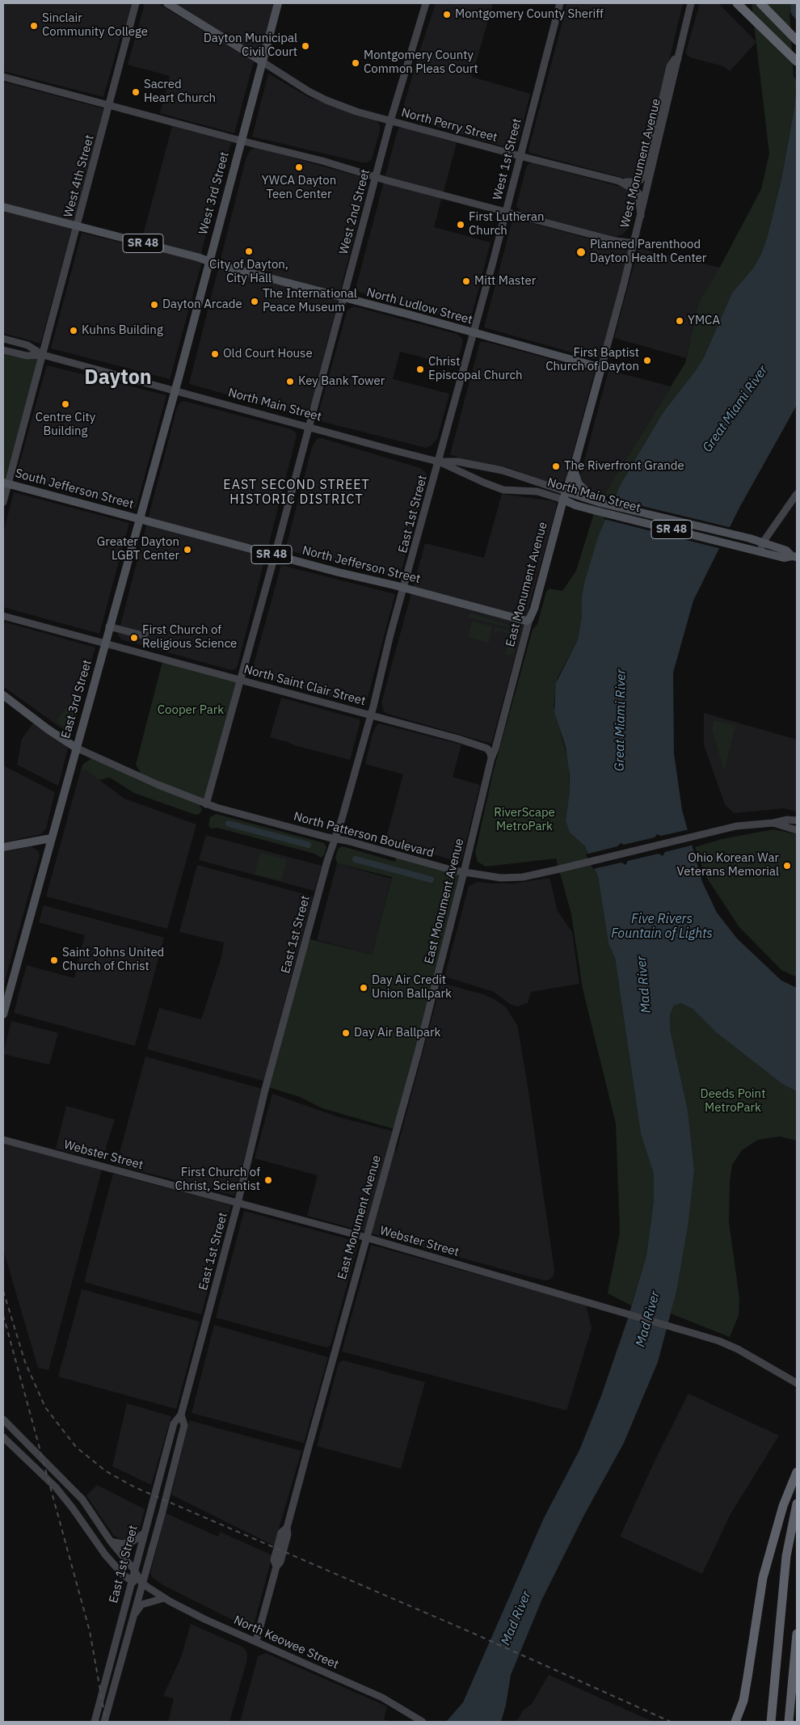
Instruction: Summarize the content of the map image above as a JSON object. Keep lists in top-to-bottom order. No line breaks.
{"streets":{"main road":["North Perry Street","West 1st Street","West Monument Avenue","West 4th Street","West 3rd Street","West 2nd Street","SR 48","North Ludlow Street","North Main Street","South Jefferson Street","East 1st Street","North Jefferson Street","East Monument Avenue","North Saint Clair Street","East 3rd Street","North Patterson Boulevard","Webster Street","North Keowee Street"]},"crossings":[["North Perry Street","West 1st Street"],["North Perry Street","West Monument Avenue"],["North Perry Street","West 3rd Street"],["North Perry Street","West 2nd Street"],["West 1st Street","North Ludlow Street"],["West 1st Street","North Main Street"],["West 1st Street","East 1st Street"],["West Monument Avenue","SR 48"],["West Monument Avenue","North Ludlow Street"],["West Monument Avenue","East Monument Avenue"],["West 4th Street","SR 48"],["West 4th Street","North Main Street"],["West 4th Street","South Jefferson Street"],["West 3rd Street","SR 48"],["West 3rd Street","North Ludlow Street"],["West 3rd Street","North Main Street"],["West 3rd Street","East 3rd Street"],["West 2nd Street","North Ludlow Street"],["West 2nd Street","North Main Street"],["West 2nd Street","North Jefferson Street"],["West 2nd Street","North Saint Clair Street"],["West 2nd Street","North Patterson Boulevard"],["SR 48","North Ludlow Street"],["SR 48","North Main Street"],["SR 48","East Monument Avenue"],["North Main Street","East 1st Street"],["North Main Street","East Monument Avenue"],["North Main Street","East 3rd Street"],["South Jefferson Street","North Jefferson Street"],["South Jefferson Street","East 3rd Street"],["East 1st Street","North Jefferson Street"],["East 1st Street","North Saint Clair Street"],["East 1st Street","North Patterson Boulevard"],["East 1st Street","Webster Street"],["East 1st Street","North Keowee Street"],["North Jefferson Street","East Monument Avenue"],["North Jefferson Street","East 3rd Street"],["East Monument Avenue","North Saint Clair Street"],["East Monument Avenue","North Patterson Boulevard"],["East Monument Avenue","Webster Street"],["East Monument Avenue","North Keowee Street"],["North Saint Clair Street","East 3rd Street"],["East 3rd Street","North Patterson Boulevard"]],"districts":["Dayton","EAST SECOND STREET HISTORIC DISTRICT"],"water":["Great Miami River","Five Rivers Fountain of Lights","Mad River"],"parks":["Cooper Park","RiverScape MetroPark","Deeds Point MetroPark"],"places":["Montgomery County Sheriff","Sinclair Community College","Dayton Municipal Civil Court","Montgomery County Common Pleas Court","Sacred Heart Church","YWCA Dayton Teen Center","First Lutheran Church","City of Dayton, City Hall","Planned Parenthood Dayton Health Center","Mitt Master","The International Peace Museum","Dayton Arcade","YMCA","Kuhns Building","Old Court House","First Baptist Church of Dayton","Christ Episcopal Church","Key Bank Tower","Centre City Building","The Riverfront Grande","Greater Dayton LGBT Center","First Church of Religious Science","Ohio Korean War Veterans Memorial","Saint Johns United Church of Christ","Day Air Credit Union Ballpark","Day Air Ballpark","First Church of Christ, Scientist"]}
